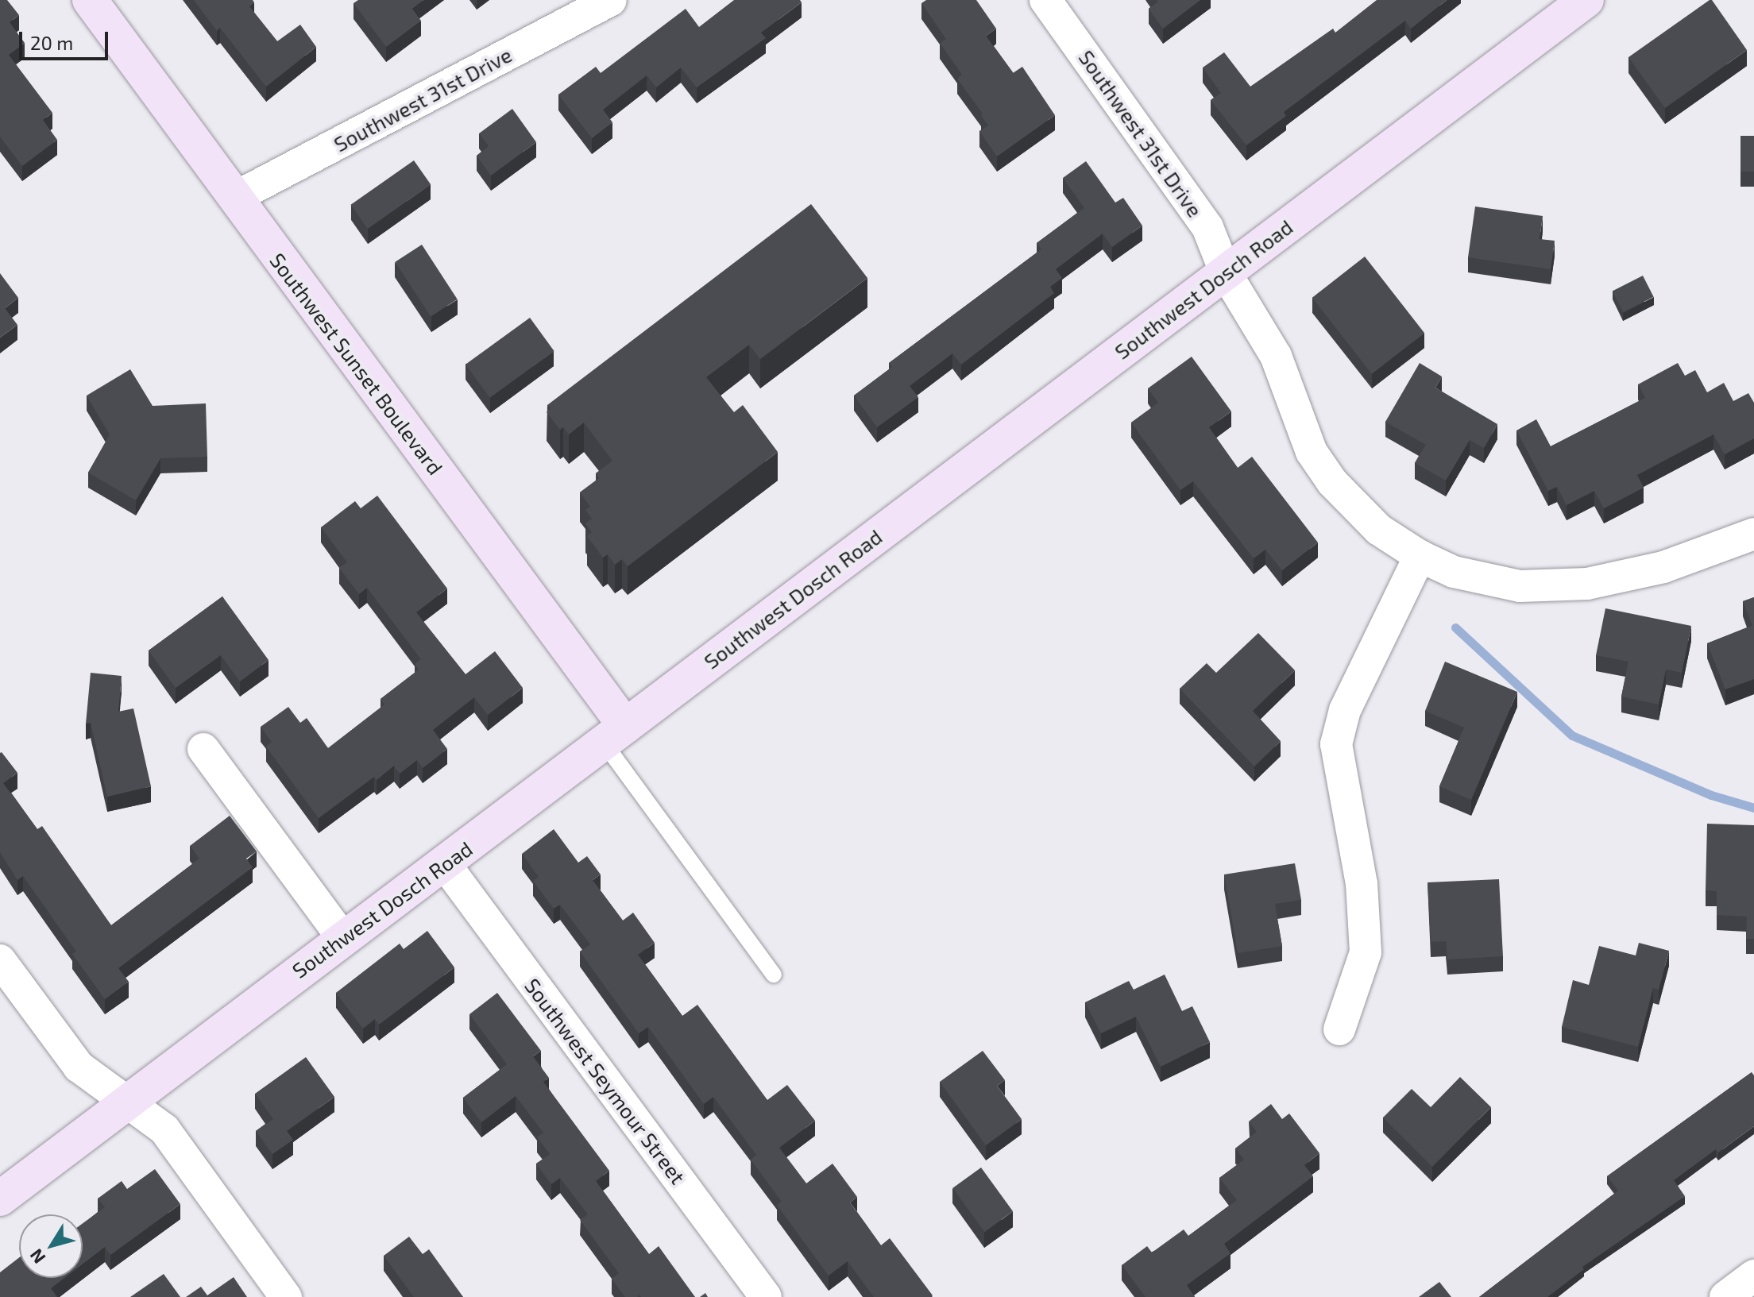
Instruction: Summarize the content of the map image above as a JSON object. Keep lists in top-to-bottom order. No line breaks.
{"streets":{"street":["Southwest 31st Drive","Southwest Dosch Road","Southwest Sunset Boulevard","Southwest Seymour Street"]},"crossings":[["Southwest 31st Drive","Southwest Dosch Road"],["Southwest 31st Drive","Southwest Sunset Boulevard"],["Southwest Dosch Road","Southwest Sunset Boulevard"],["Southwest Dosch Road","Southwest Seymour Street"]],"scale_bar":"20 m","north":"bottom left"}
